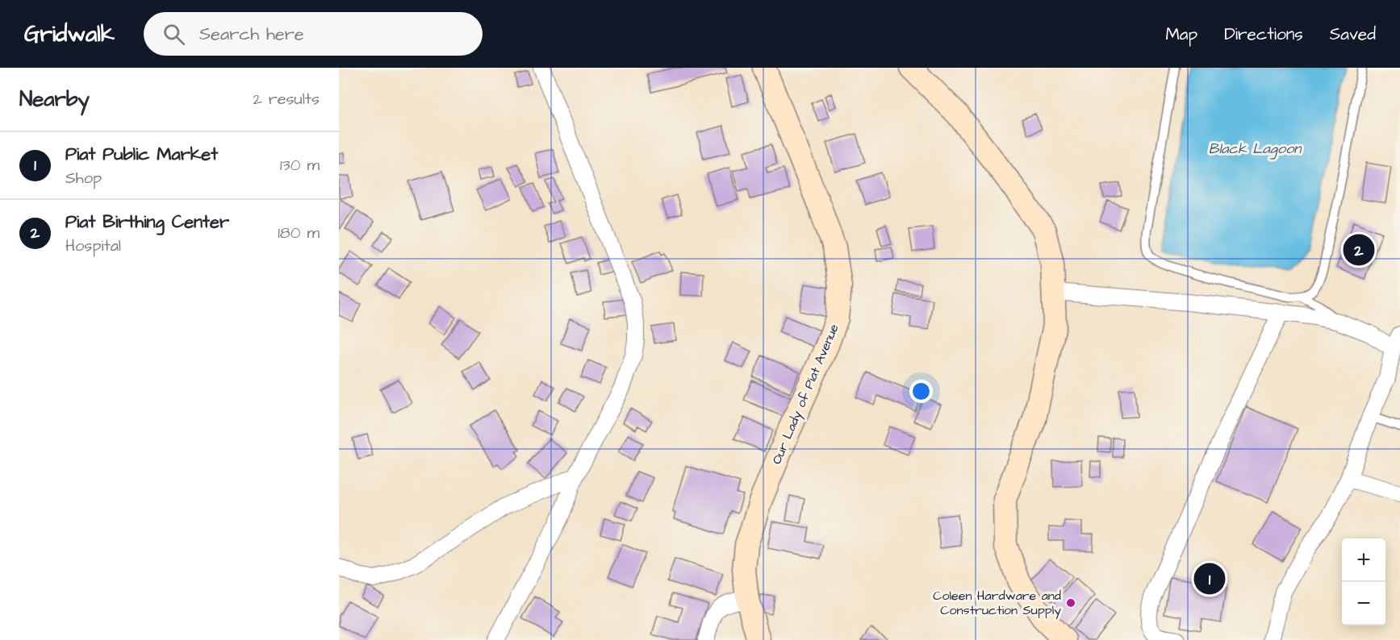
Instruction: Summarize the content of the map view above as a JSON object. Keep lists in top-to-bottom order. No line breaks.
{"streets":{"street":["Our Lady of Piat Avenue"]},"water":["Black Lagoon"],"places":["Coleen Hardware and Construction Supply"],"page":{"header":"Gridwalk","search":"Search here","nav":["Map","Directions","Saved"],"heading":["Nearby","2 results"],"list":[{"mark":"1","name":"Piat Public Market","note":"Shop","value":"130 m"},{"mark":"2","name":"Piat Birthing Center","note":"Hospital","value":"180 m"}],"pins":["2","1"],"map_buttons":["+","−"]}}
